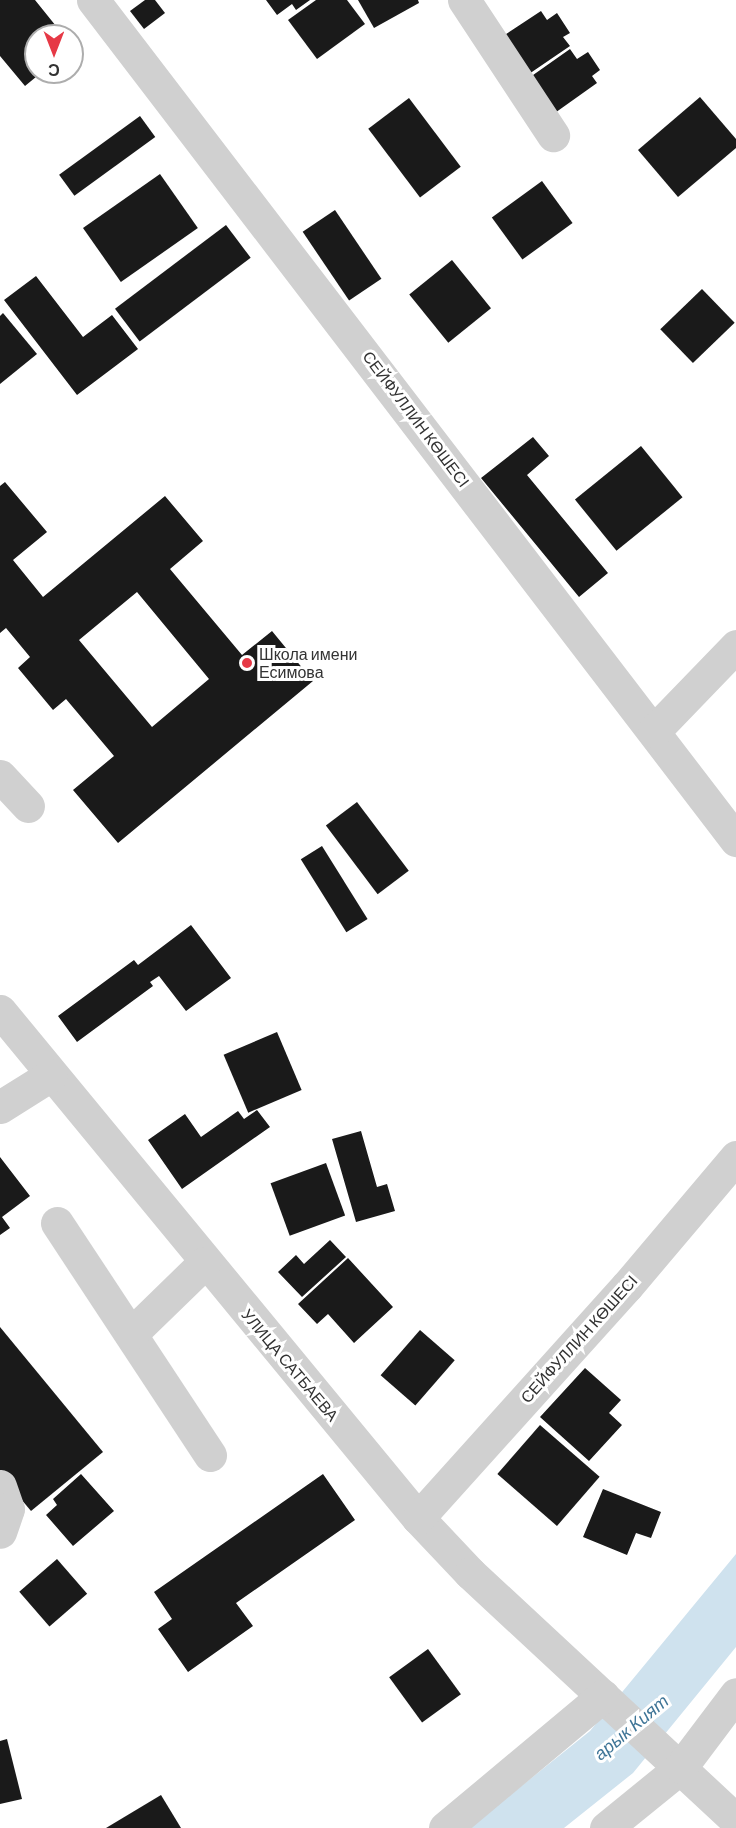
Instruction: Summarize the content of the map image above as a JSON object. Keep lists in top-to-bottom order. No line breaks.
{"streets":{"street":["СЕЙФУЛЛИН КӨШЕСІ","УЛИЦА САТБАЕВА"]},"crossings":[["СЕЙФУЛЛИН КӨШЕСІ","УЛИЦА САТБАЕВА"]],"water":["арык Кият"],"places":["Школа имени Есимова"],"north":"bottom"}
